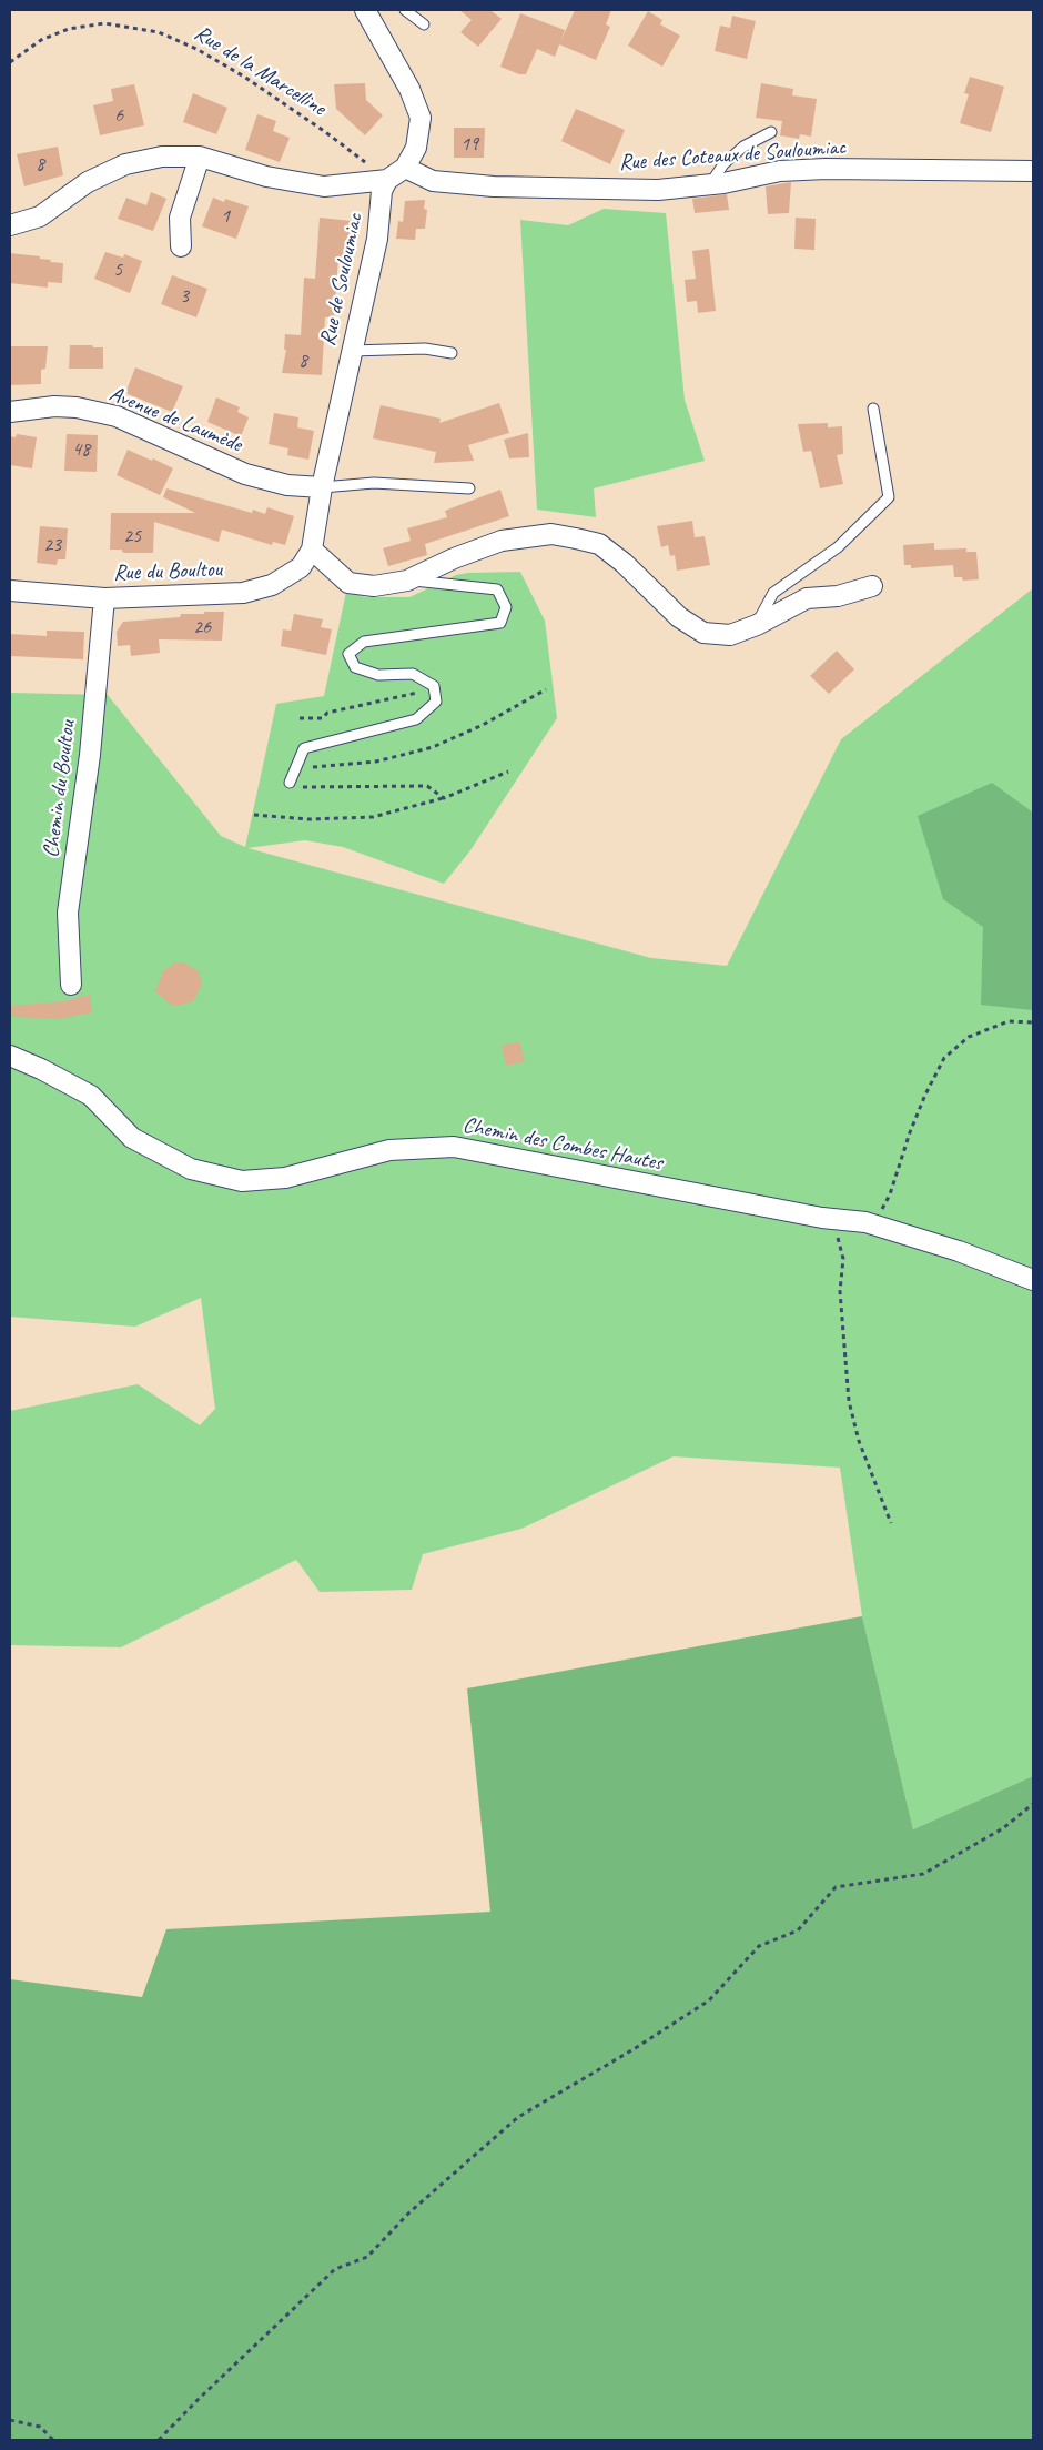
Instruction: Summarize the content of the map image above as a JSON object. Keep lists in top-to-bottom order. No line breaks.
{"streets":{"street":["Rue des Coteaux de Souloumiac","Rue de Souloumiac","Avenue de Laumède","Rue du Boultou","Chemin du Boultou","Chemin des Combes Hautes"],"path":["Rue de la Marcelline"]},"crossings":[["Rue de la Marcelline","Rue de Souloumiac"],["Rue de Souloumiac","Avenue de Laumède"],["Rue de Souloumiac","Rue du Boultou"],["Rue du Boultou","Chemin du Boultou"]],"house_numbers":["6","19","8","1","5","3","8","48","25","23","26"]}
